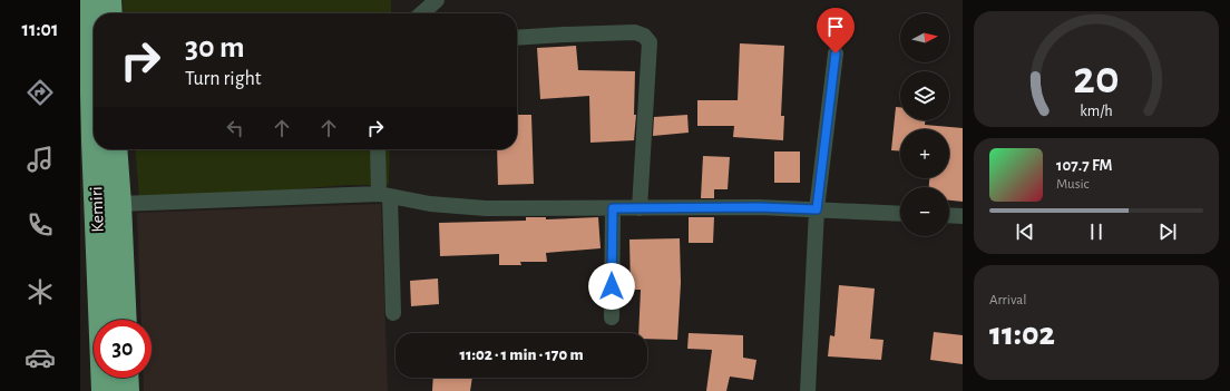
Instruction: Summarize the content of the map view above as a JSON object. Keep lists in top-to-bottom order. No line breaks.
{"streets":{"highway":["Kemiri"]},"north":"right","page":{"tabs":"11:01","map_buttons":["+","−"],"turn":["30 m","Turn right"],"song":["107.7 FM","Music"],"tile":["Arrival","11:02"],"limit":"30","trip":"11:02 · 1 min · 170 m","gauge":["20","km/h"]}}
